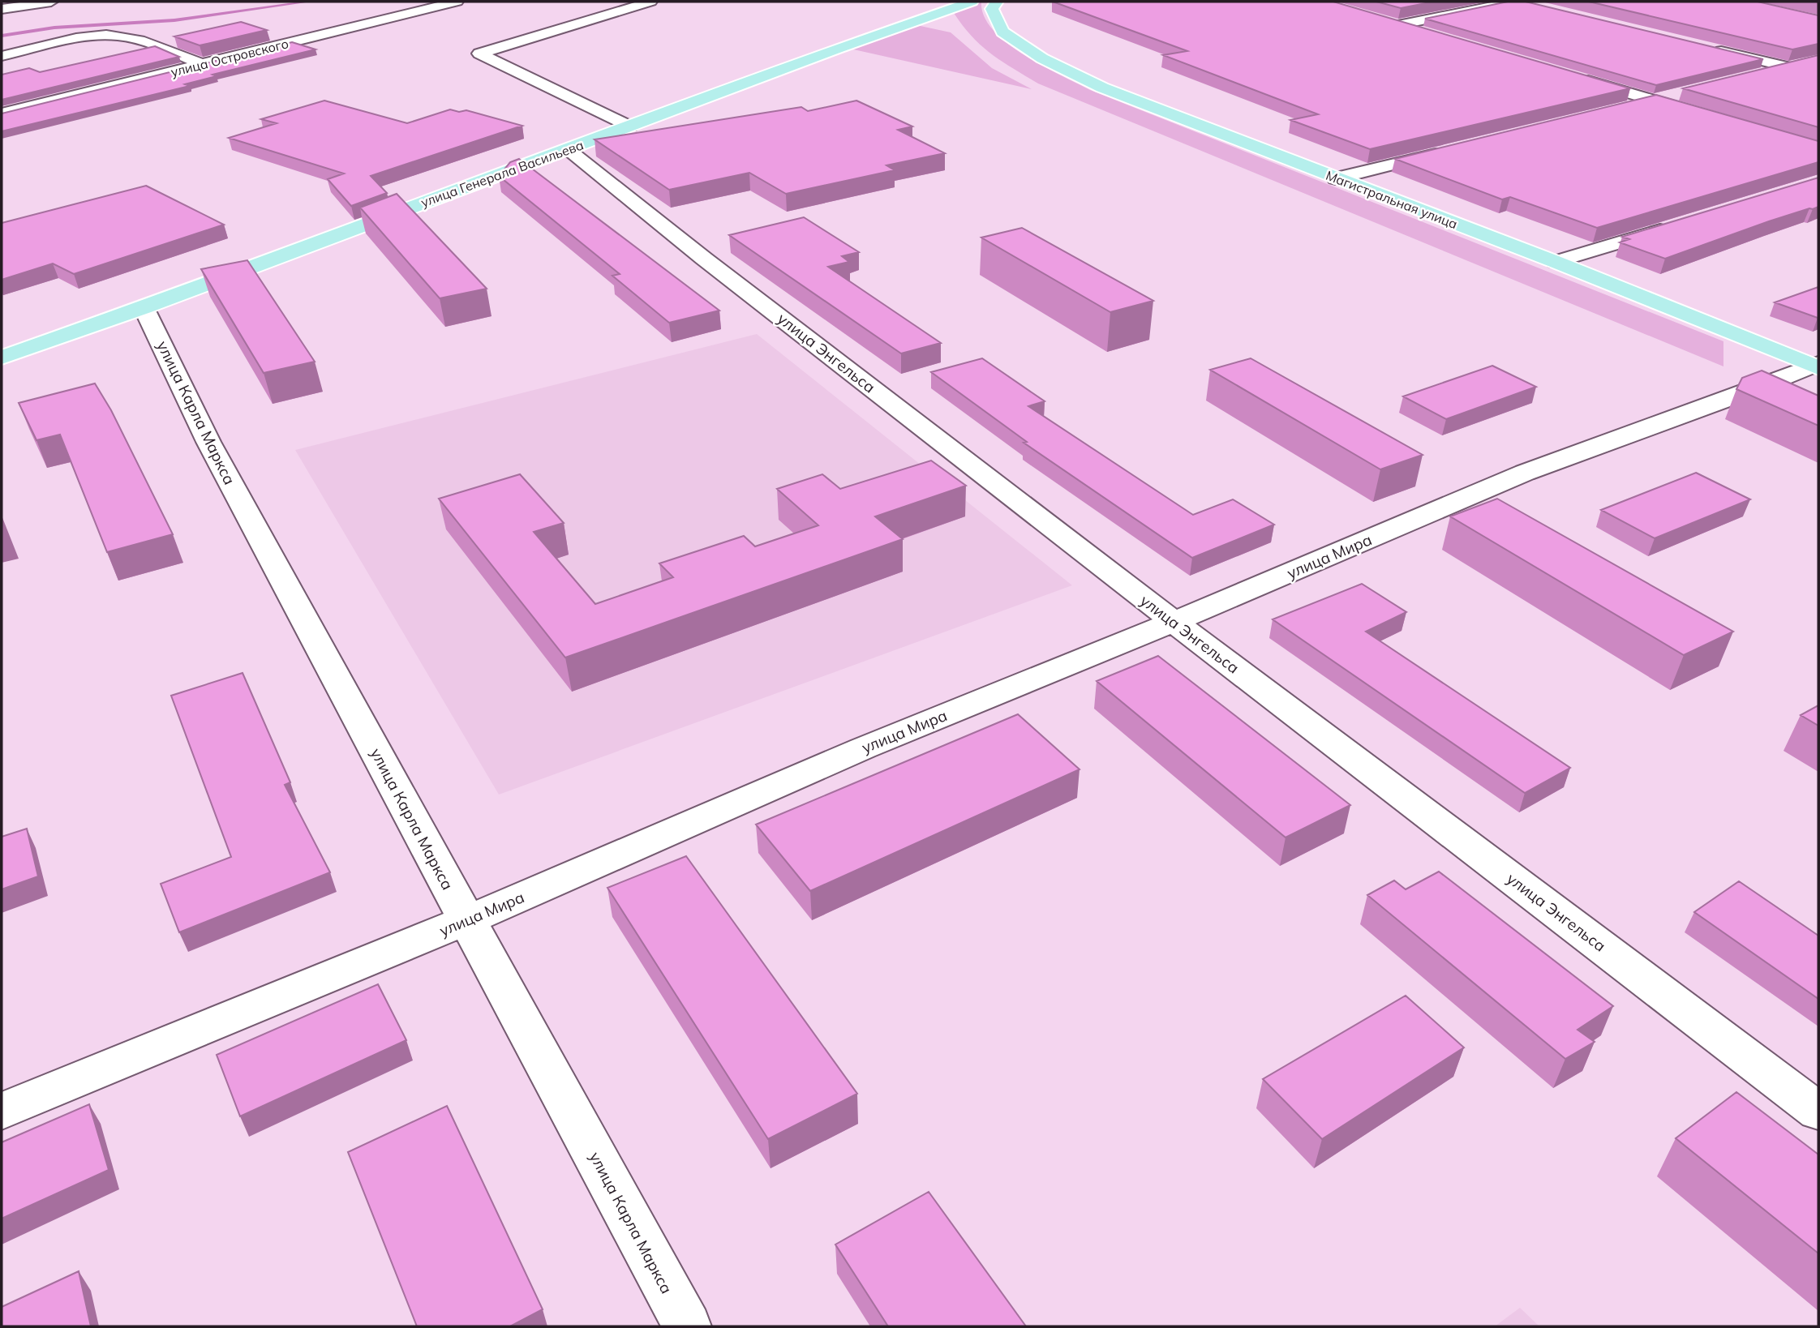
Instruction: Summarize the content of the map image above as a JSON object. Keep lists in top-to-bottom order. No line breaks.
{"streets":{"main road":["улица Генерала Васильева","Магистральная улица"],"street":["улица Островского","улица Энгельса","улица Карла Маркса","улица Мира"]},"crossings":[["улица Генерала Васильева","улица Энгельса"],["улица Генерала Васильева","улица Карла Маркса"],["Магистральная улица","улица Мира"],["улица Энгельса","улица Мира"],["улица Карла Маркса","улица Мира"]]}
